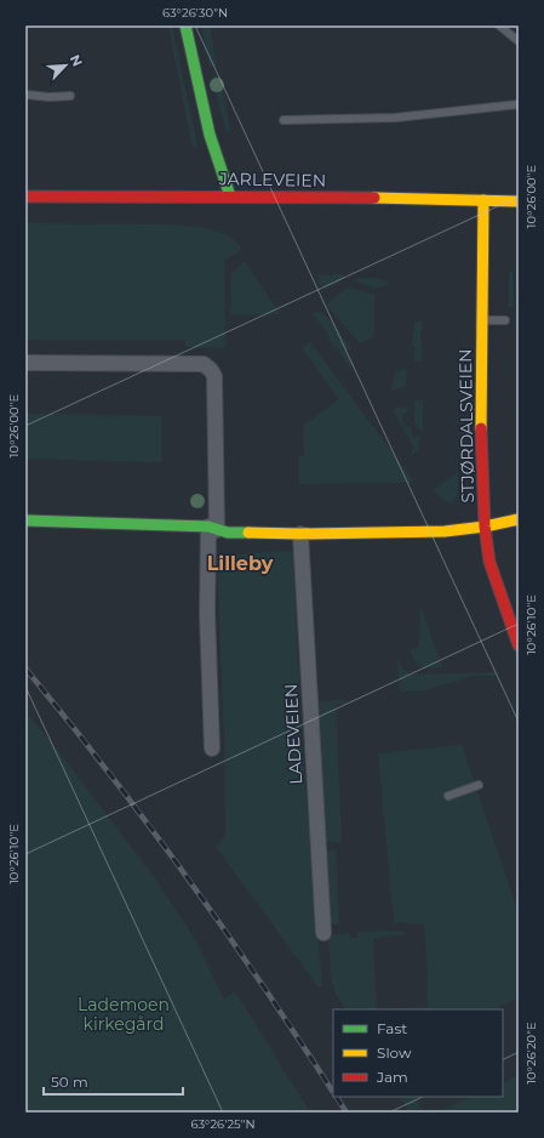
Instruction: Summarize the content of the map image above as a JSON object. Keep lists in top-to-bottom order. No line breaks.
{"streets":{"street":["JARLEVEIEN","STJØRDALSVEIEN","LADEVEIEN"]},"crossings":[["JARLEVEIEN","STJØRDALSVEIEN"]],"districts":["Lilleby"],"parks":["Lademoen kirkegård"],"legend":["Fast","Slow","Jam"],"scale_bar":"50 m","north":"top right","coordinates":["63°26'30\"N","10°26'00\"E","10°26'10\"E","10°26'20\"E","63°26'25\"N"]}
